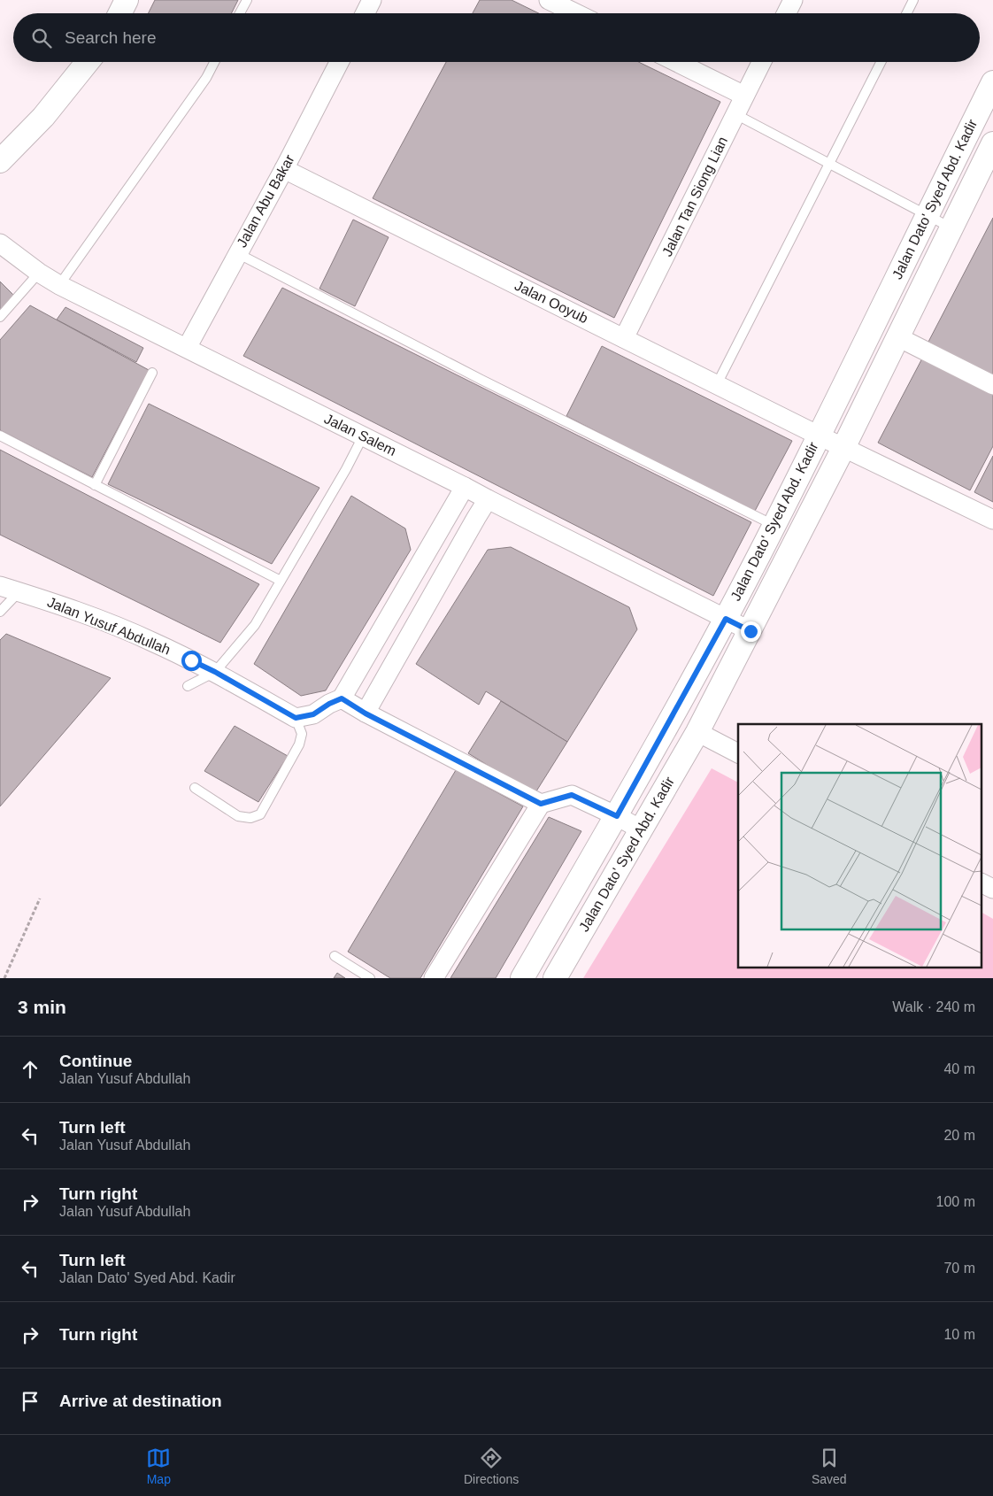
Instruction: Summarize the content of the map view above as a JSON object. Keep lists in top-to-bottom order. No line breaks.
{"streets":{"street":["Jalan Tan Siong Lian","Jalan Dato' Syed Abd. Kadir","Jalan Abu Bakar","Jalan Ooyub","Jalan Salem","Jalan Yusuf Abdullah"]},"crossings":[["Jalan Tan Siong Lian","Jalan Ooyub"],["Jalan Dato' Syed Abd. Kadir","Jalan Ooyub"],["Jalan Dato' Syed Abd. Kadir","Jalan Salem"],["Jalan Abu Bakar","Jalan Ooyub"],["Jalan Abu Bakar","Jalan Salem"]],"page":{"search":"Search here","heading":["3 min","Walk · 240 m"],"list":[["Continue","Jalan Yusuf Abdullah","40 m"],["Turn left","Jalan Yusuf Abdullah","20 m"],["Turn right","Jalan Yusuf Abdullah","100 m"],["Turn left","Jalan Dato' Syed Abd. Kadir","70 m"],["Turn right","10 m"],"Arrive at destination"],"nav":["Map","Directions","Saved"]}}
